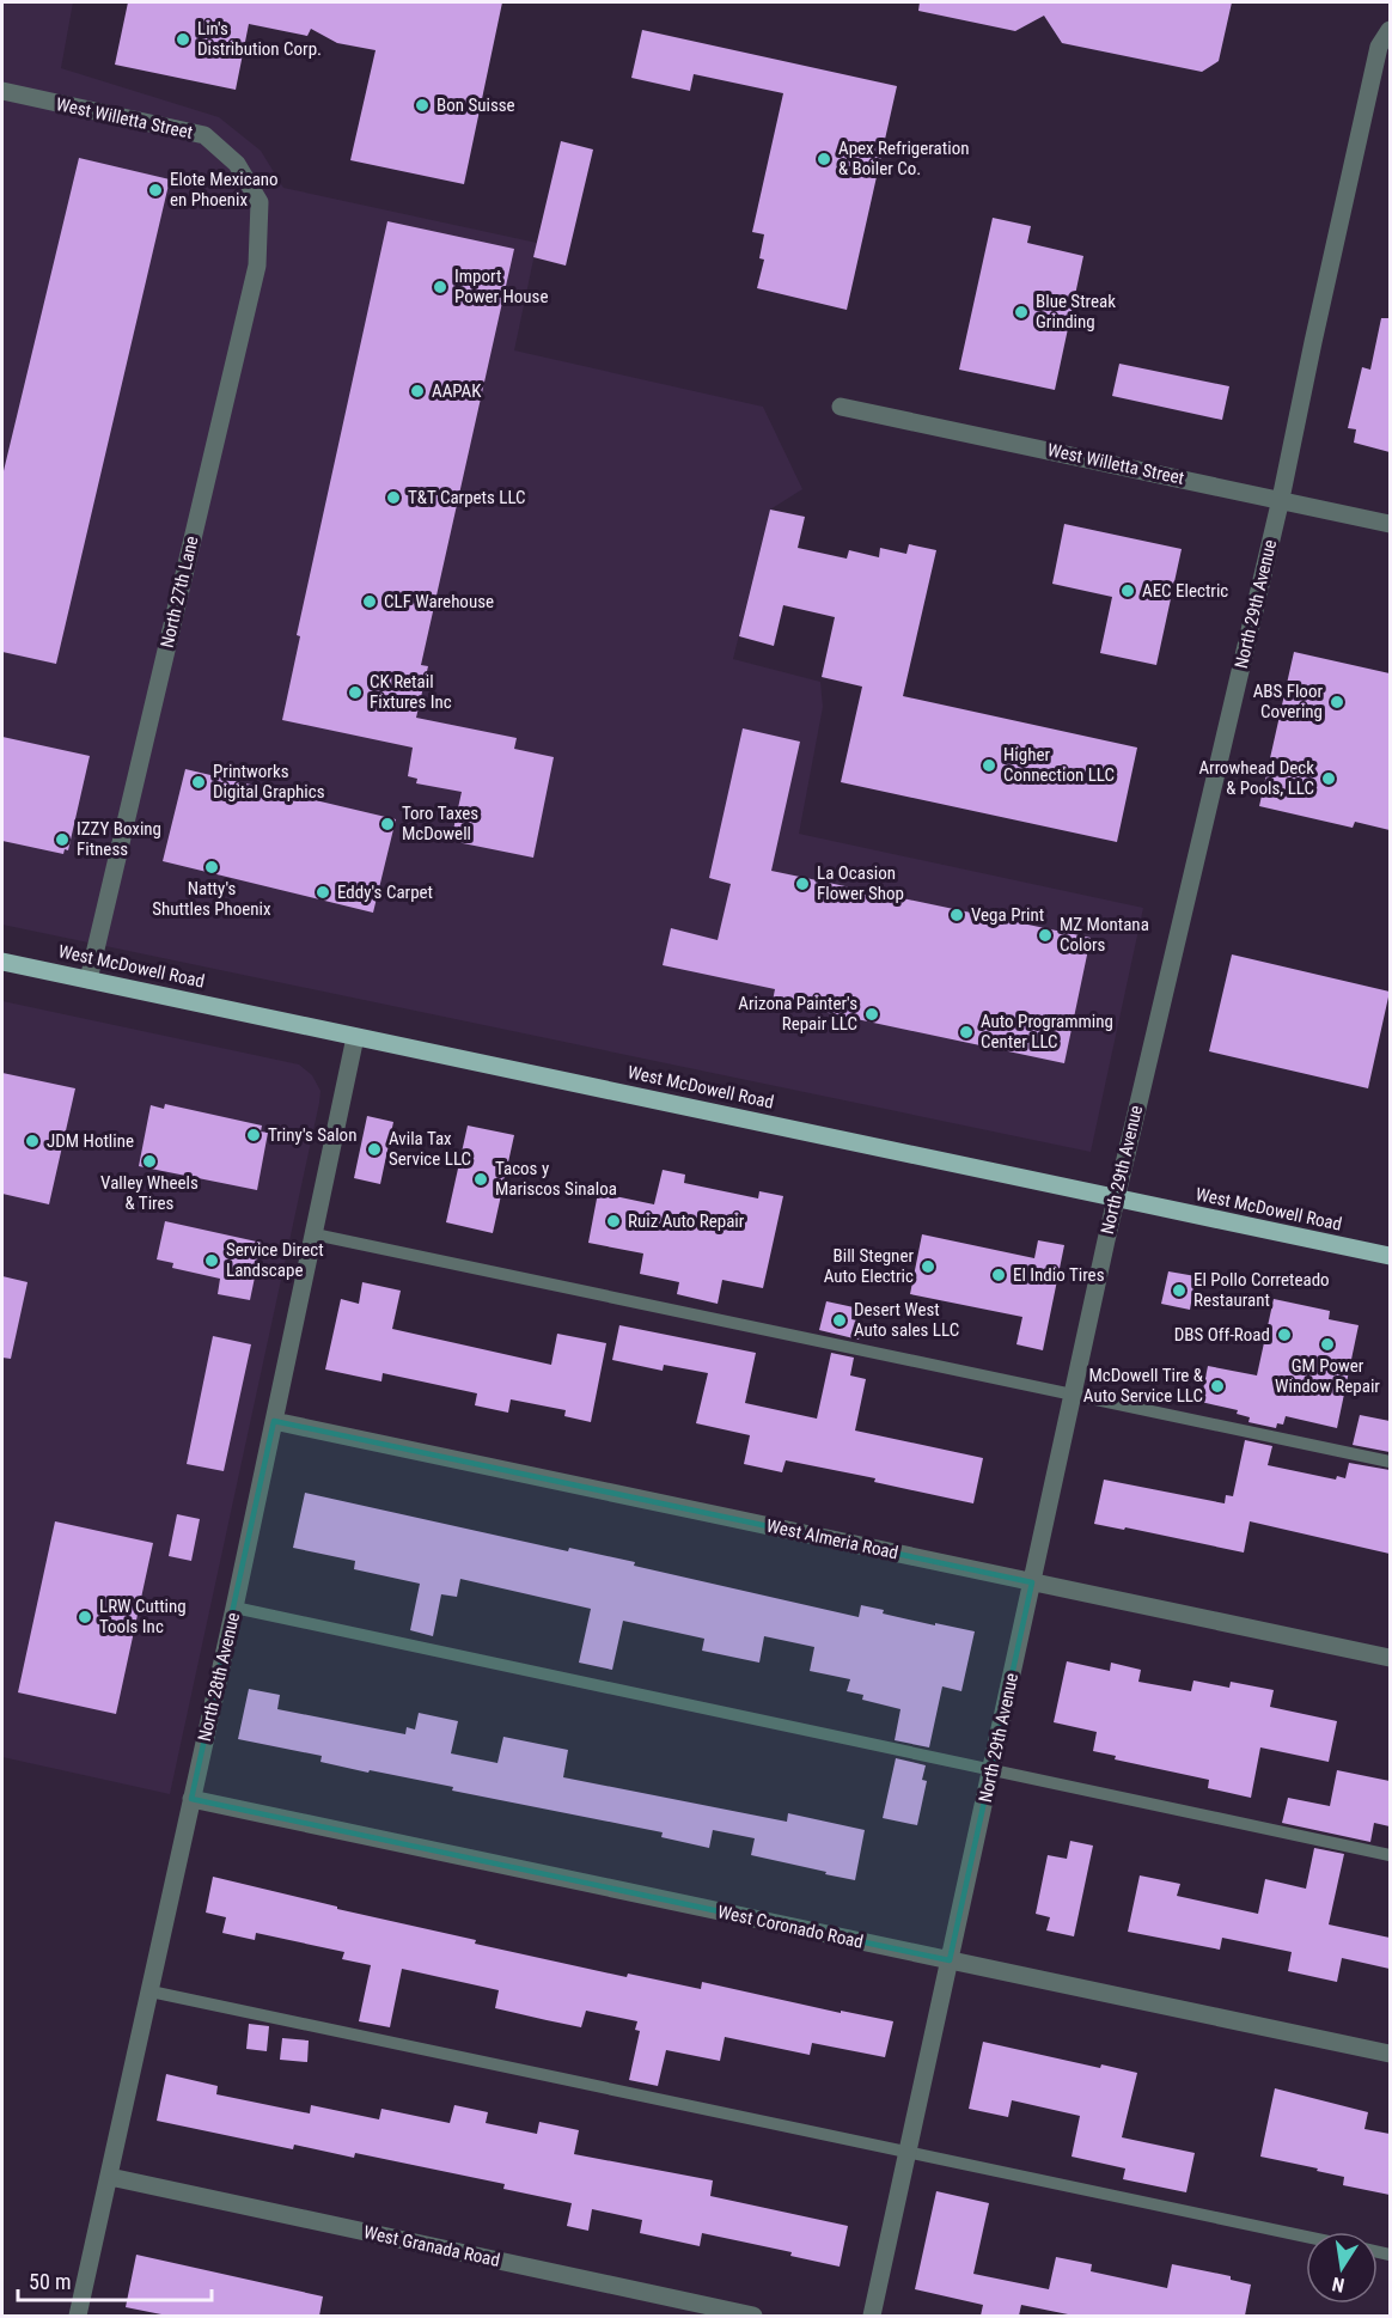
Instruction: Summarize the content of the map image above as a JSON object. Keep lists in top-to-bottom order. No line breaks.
{"streets":{"main road":["West McDowell Road"],"street":["West Willetta Street","North 27th Lane","North 29th Avenue","West Almeria Road","North 28th Avenue","West Coronado Road","West Granada Road"]},"crossings":[["West Willetta Street","North 27th Lane"],["West Willetta Street","North 29th Avenue"],["North 27th Lane","West McDowell Road"],["North 29th Avenue","West McDowell Road"],["North 29th Avenue","West Almeria Road"],["North 29th Avenue","West Coronado Road"],["West McDowell Road","North 28th Avenue"],["West Almeria Road","North 28th Avenue"],["North 28th Avenue","West Coronado Road"],["North 28th Avenue","West Granada Road"]],"places":["Lin's Distribution Corp.","Bon Suisse","Apex Refrigeration & Boiler Co.","Elote Mexicano en Phoenix","Import Power House","Blue Streak Grinding","AAPAK","T&T Carpets LLC","AEC Electric","CLF Warehouse","CK Retail Fixtures Inc","ABS Floor Covering","Higher Connection LLC","Arrowhead Deck & Pools, LLC","Printworks Digital Graphics","Toro Taxes McDowell","IZZY Boxing Fitness","Natty's Shuttles Phoenix","La Ocasion Flower Shop","Eddy's Carpet","Vega Print","MZ Montana Colors","Arizona Painter's Repair LLC","Auto Programming Center LLC","Triny's Salon","JDM Hotline","Avila Tax Service LLC","Valley Wheels & Tires","Tacos y Mariscos Sinaloa","Ruiz Auto Repair","Service Direct Landscape","Bill Stegner Auto Electric","El Indio Tires","El Pollo Correteado Restaurant","Desert West Auto sales LLC","DBS Off-Road","GM Power Window Repair","McDowell Tire & Auto Service LLC","LRW Cutting Tools Inc"],"scale_bar":"50 m","north":"bottom"}
